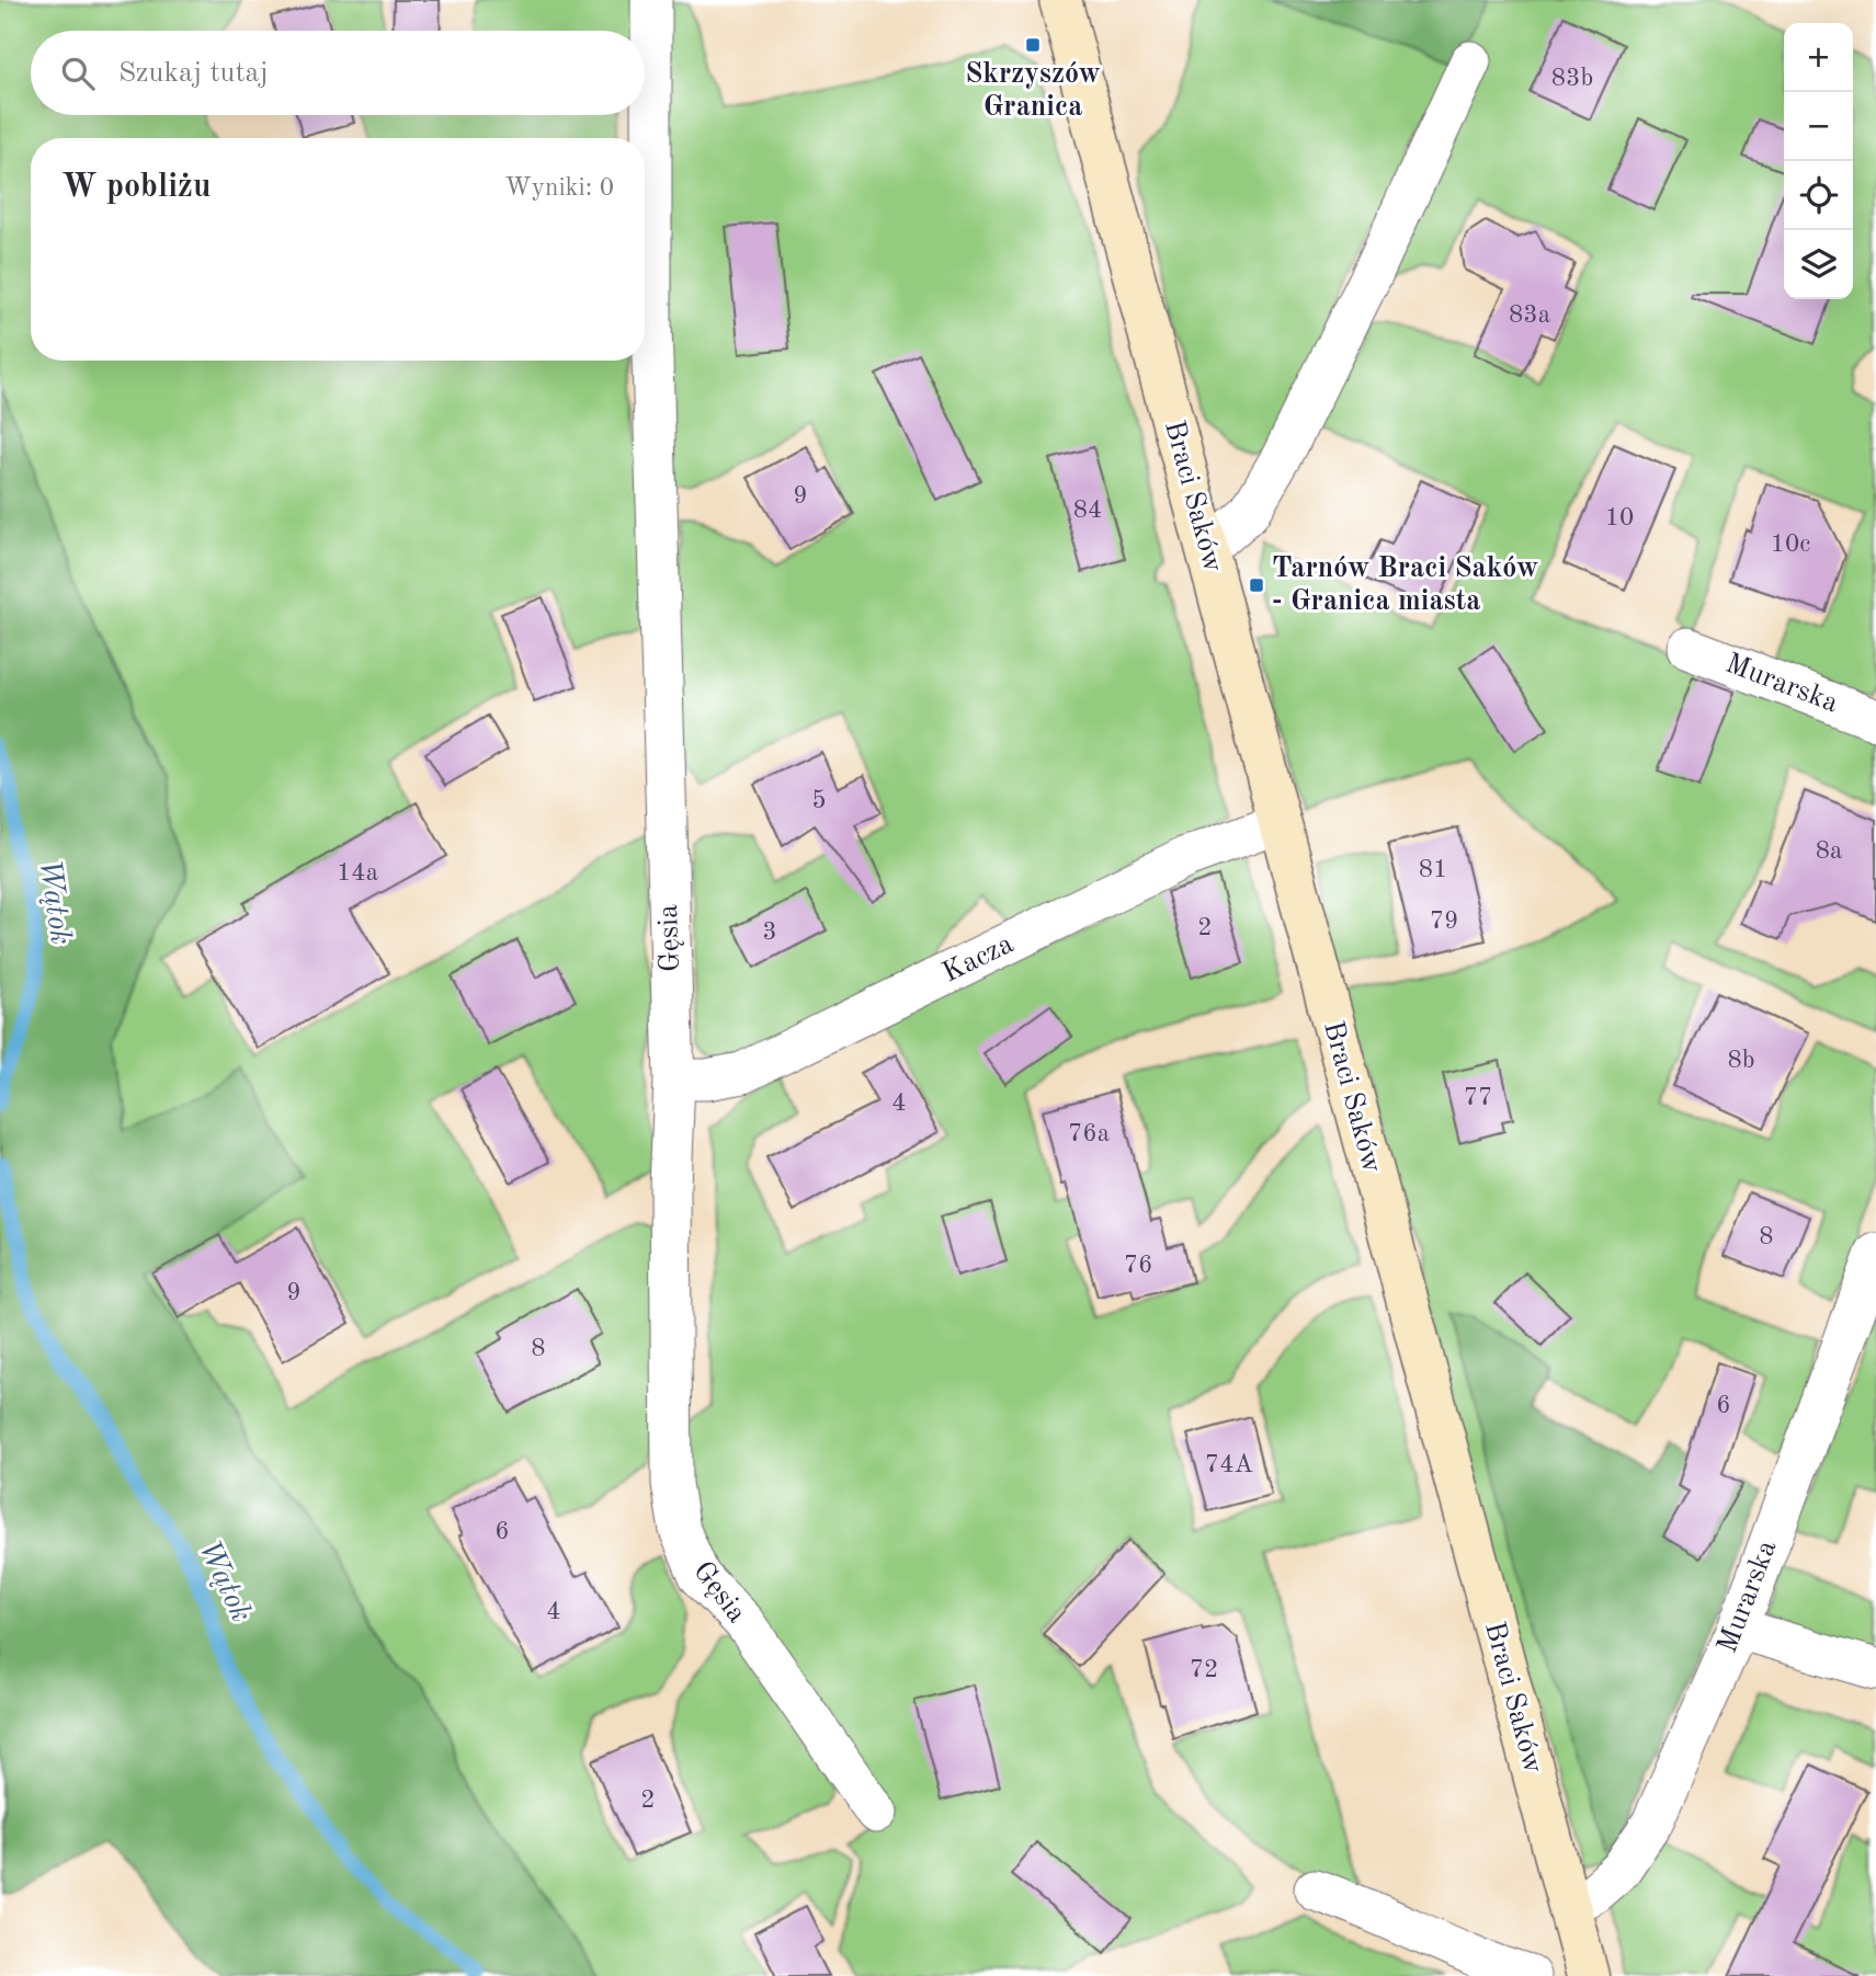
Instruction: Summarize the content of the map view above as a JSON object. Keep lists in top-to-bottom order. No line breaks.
{"streets":{"street":["Braci Saków","Murarska","Gęsia","Kacza"]},"crossings":[["Braci Saków","Murarska"],["Braci Saków","Kacza"],["Gęsia","Kacza"]],"water":["Wątok"],"places":{"transit":["Skrzyszów Granica","Tarnów Braci Saków - Granica miasta"]},"house_numbers":["83b","83a","9","84","10","10c","5","8a","81","14a","79","2","3","8b","77","4","76a","8","76","9","8","6","74A","6","4","72","2"],"page":{"map_buttons":["+","−"],"search":"Szukaj tutaj","heading":["W pobliżu","Wyniki: 0"]}}
